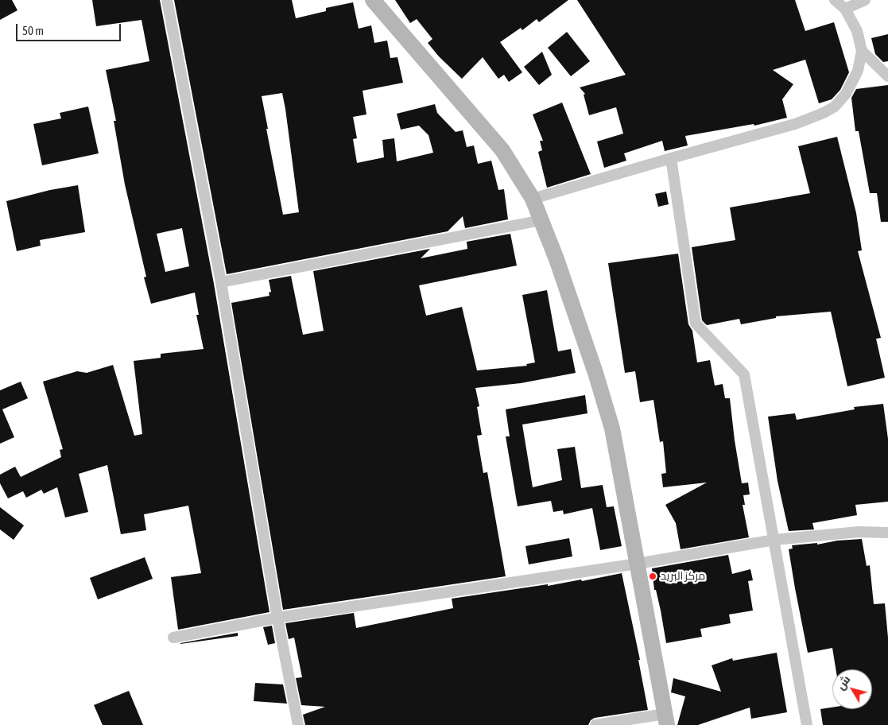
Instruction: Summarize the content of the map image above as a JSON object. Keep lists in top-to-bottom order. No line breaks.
{"places":["مركز البريد"],"scale_bar":"50 m","north":"top left"}
